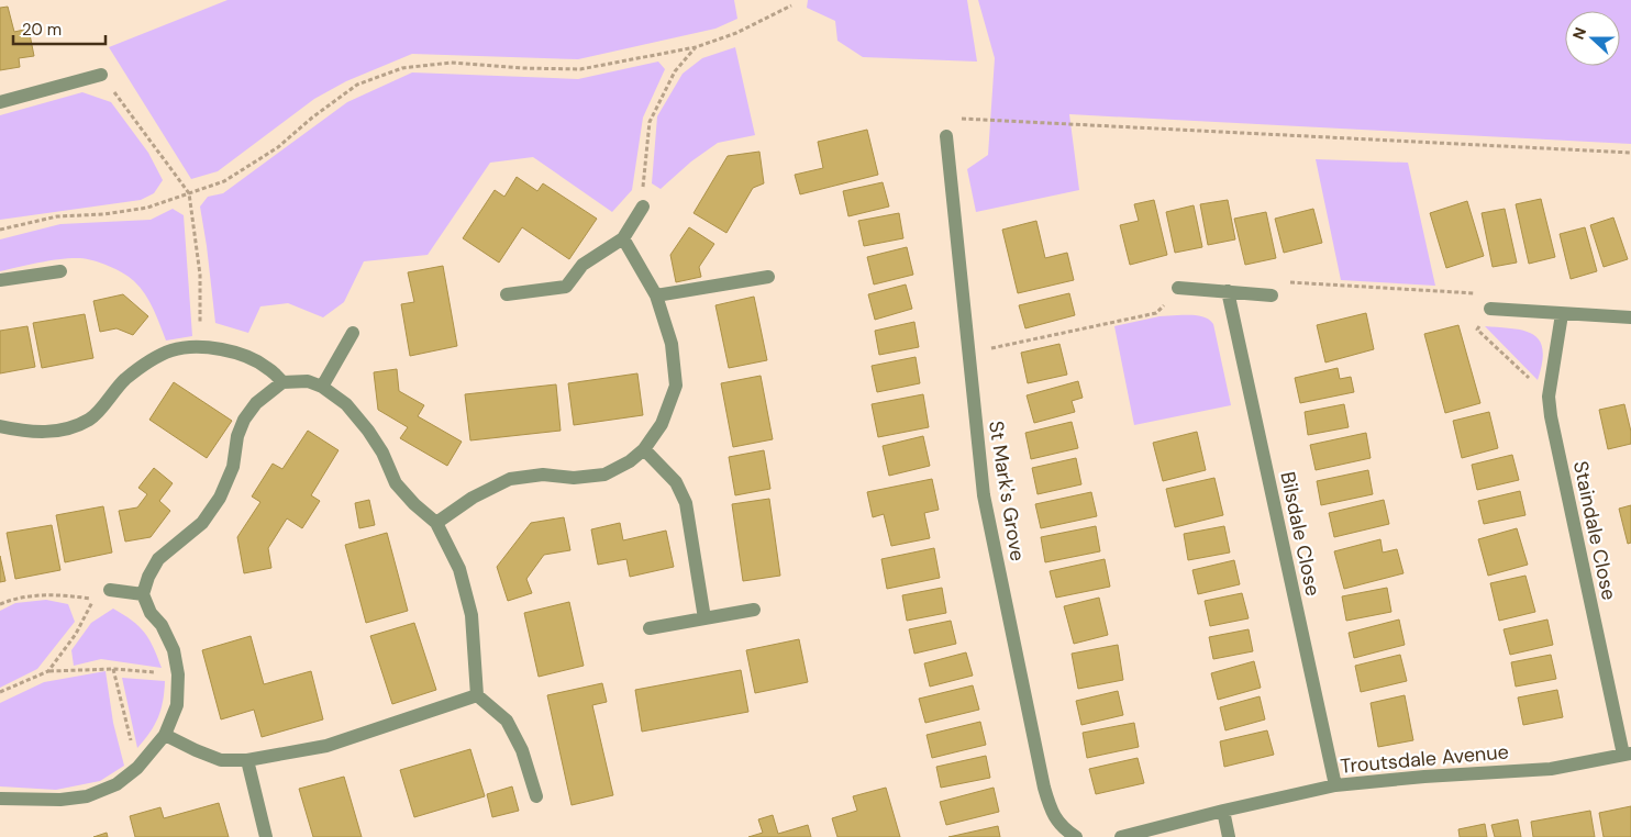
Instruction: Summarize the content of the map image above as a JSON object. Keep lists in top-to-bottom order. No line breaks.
{"streets":{"street":["St Mark's Grove","Staindale Close","Bilsdale Close","Troutsdale Avenue"]},"crossings":[["Staindale Close","Troutsdale Avenue"],["Bilsdale Close","Troutsdale Avenue"]],"scale_bar":"20 m","north":"left"}
